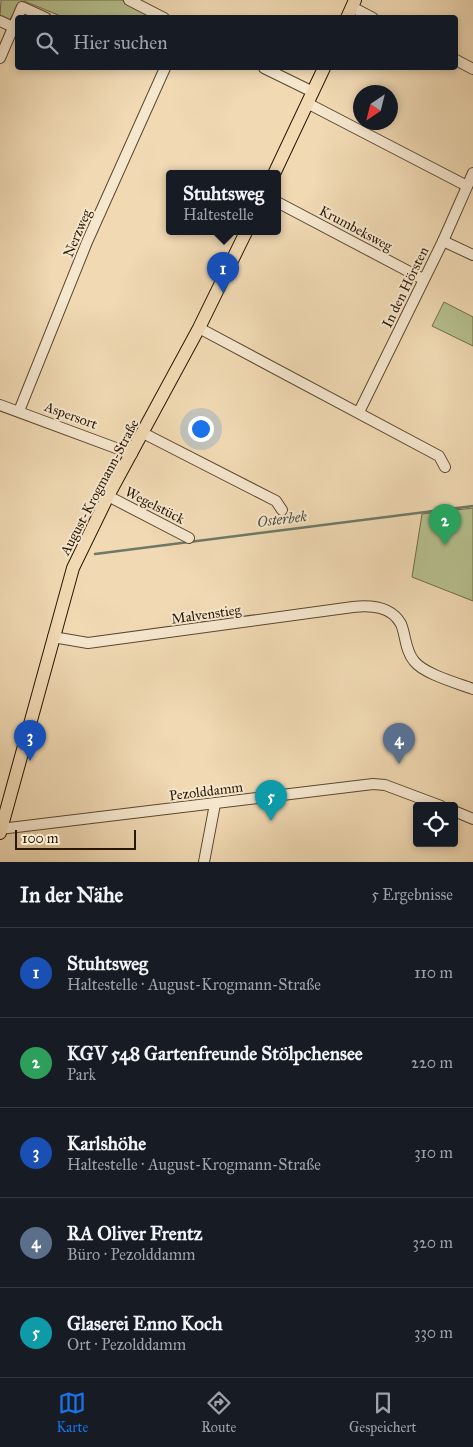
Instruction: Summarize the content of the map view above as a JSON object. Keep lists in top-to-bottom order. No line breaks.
{"streets":{"main road":["August-Krogmann-Straße"],"street":["Krumbeksweg","Nerzweg","In den Hörsten","Aspersort","Wegelstück","Malvenstieg","Pezolddamm"]},"crossings":[["Krumbeksweg","In den Hörsten"],["Nerzweg","Aspersort"],["Aspersort","August-Krogmann-Straße"],["August-Krogmann-Straße","Wegelstück"],["August-Krogmann-Straße","Malvenstieg"],["August-Krogmann-Straße","Pezolddamm"]],"water":["Osterbek"],"scale_bar":"100 m","north":"bottom left","page":{"search":"Hier suchen","popup":["Stuhtsweg","Haltestelle"],"pins":["1","2","3","4","5"],"scale":"100 m","heading":["In der Nähe","5 Ergebnisse"],"list":[{"mark":"1","name":"Stuhtsweg","note":"Haltestelle · August-Krogmann-Straße","value":"110 m"},{"mark":"2","name":"KGV 548 Gartenfreunde Stölpchensee","note":"Park","value":"220 m"},{"mark":"3","name":"Karlshöhe","note":"Haltestelle · August-Krogmann-Straße","value":"310 m"},{"mark":"4","name":"RA Oliver Frentz","note":"Büro · Pezolddamm","value":"320 m"},{"mark":"5","name":"Glaserei Enno Koch","note":"Ort · Pezolddamm","value":"330 m"}],"nav":["Karte","Route","Gespeichert"]}}
